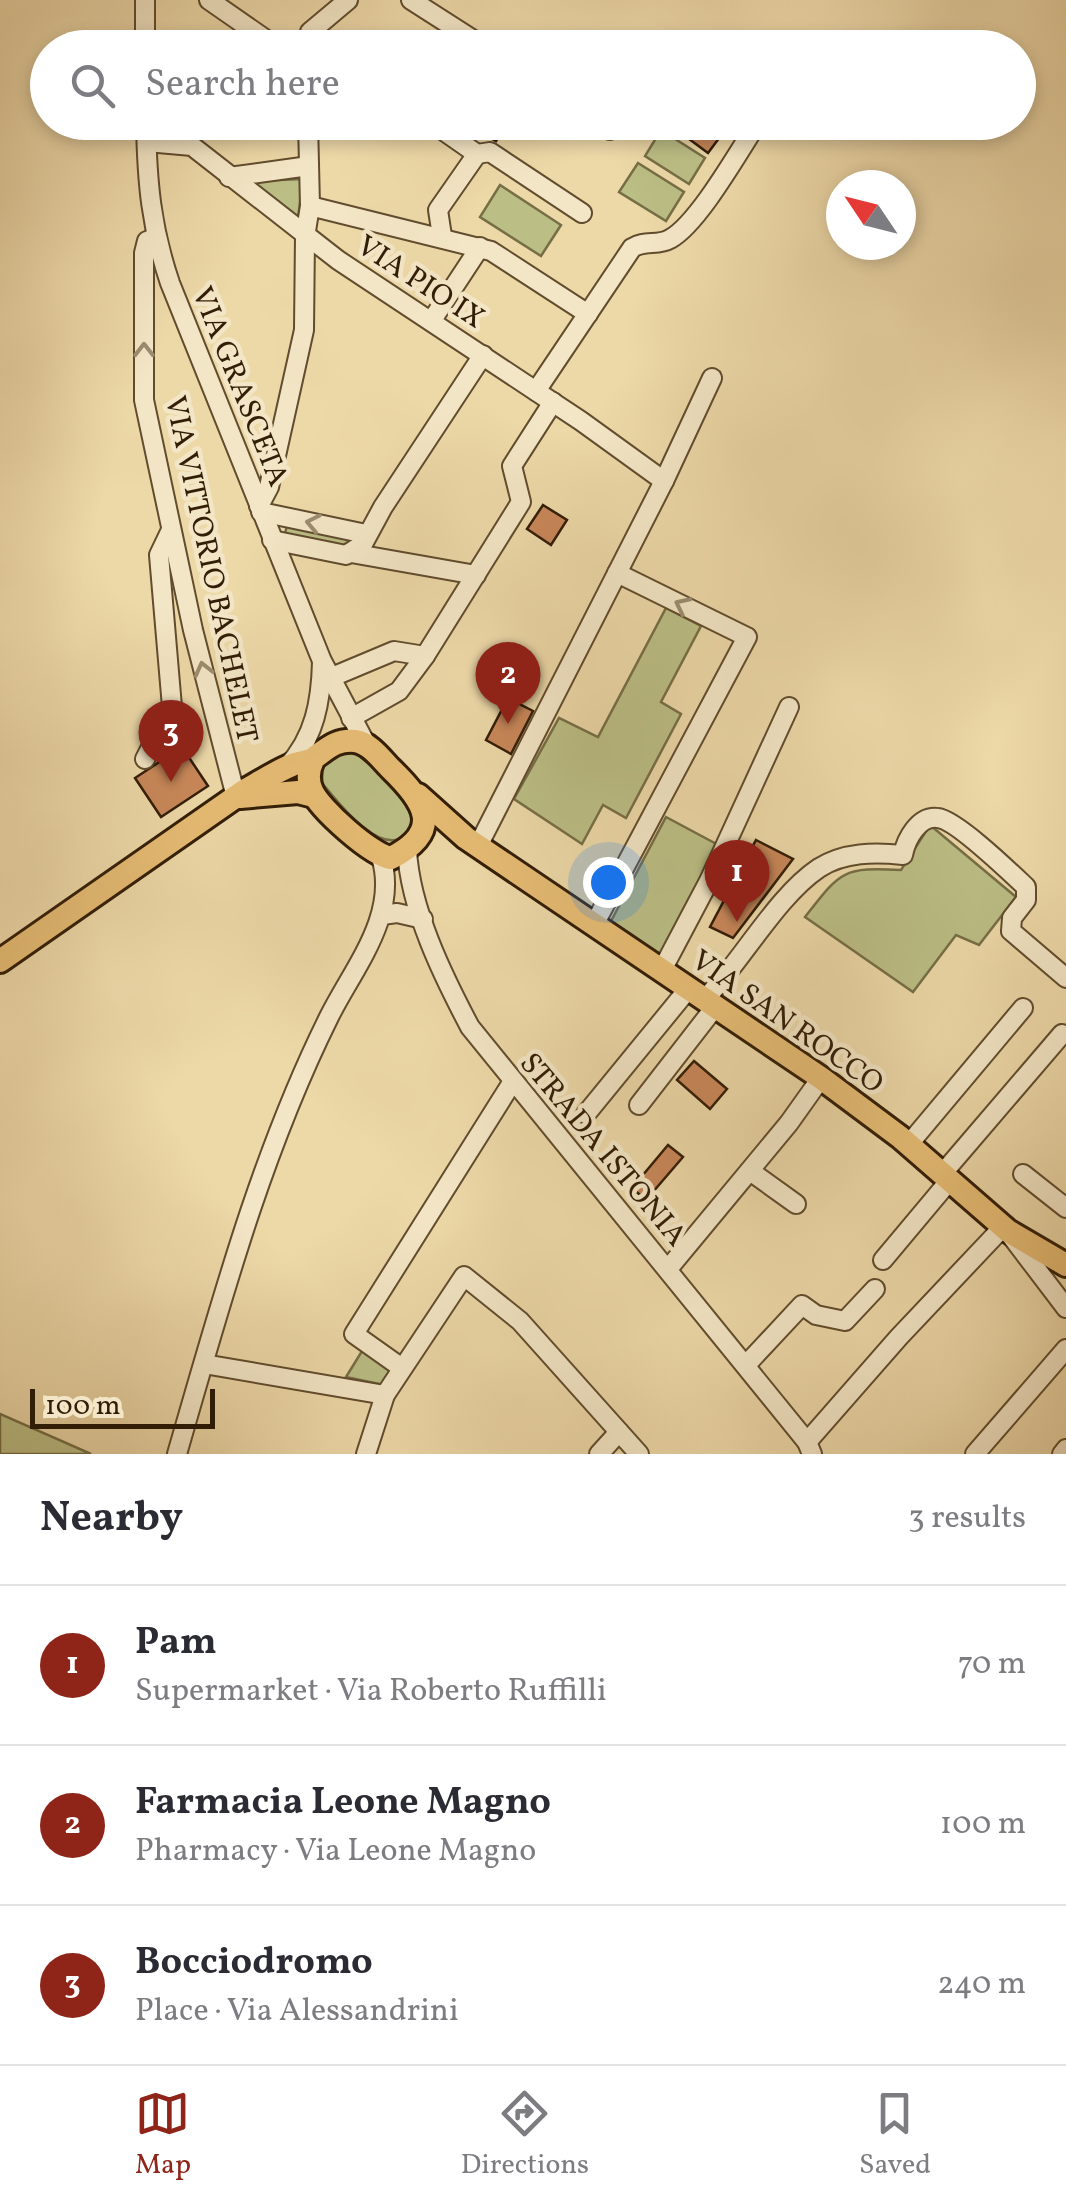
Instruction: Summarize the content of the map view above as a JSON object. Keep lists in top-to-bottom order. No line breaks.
{"streets":{"main road":["VIA SAN ROCCO"],"street":["VIA PIO IX","VIA GRASCETA","VIA VITTORIO BACHELET","STRADA ISTONIA"]},"crossings":[["VIA GRASCETA","VIA VITTORIO BACHELET"],["VIA GRASCETA","VIA SAN ROCCO"],["VIA GRASCETA","STRADA ISTONIA"],["VIA SAN ROCCO","STRADA ISTONIA"]],"scale_bar":"100 m","north":"top left","page":{"search":"Search here","pins":["2","3","1"],"scale":"100 m","heading":["Nearby","3 results"],"list":[{"mark":"1","name":"Pam","note":"Supermarket · Via Roberto Ruffilli","value":"70 m"},{"mark":"2","name":"Farmacia Leone Magno","note":"Pharmacy · Via Leone Magno","value":"100 m"},{"mark":"3","name":"Bocciodromo","note":"Place · Via Alessandrini","value":"240 m"}],"nav":["Map","Directions","Saved"]}}
